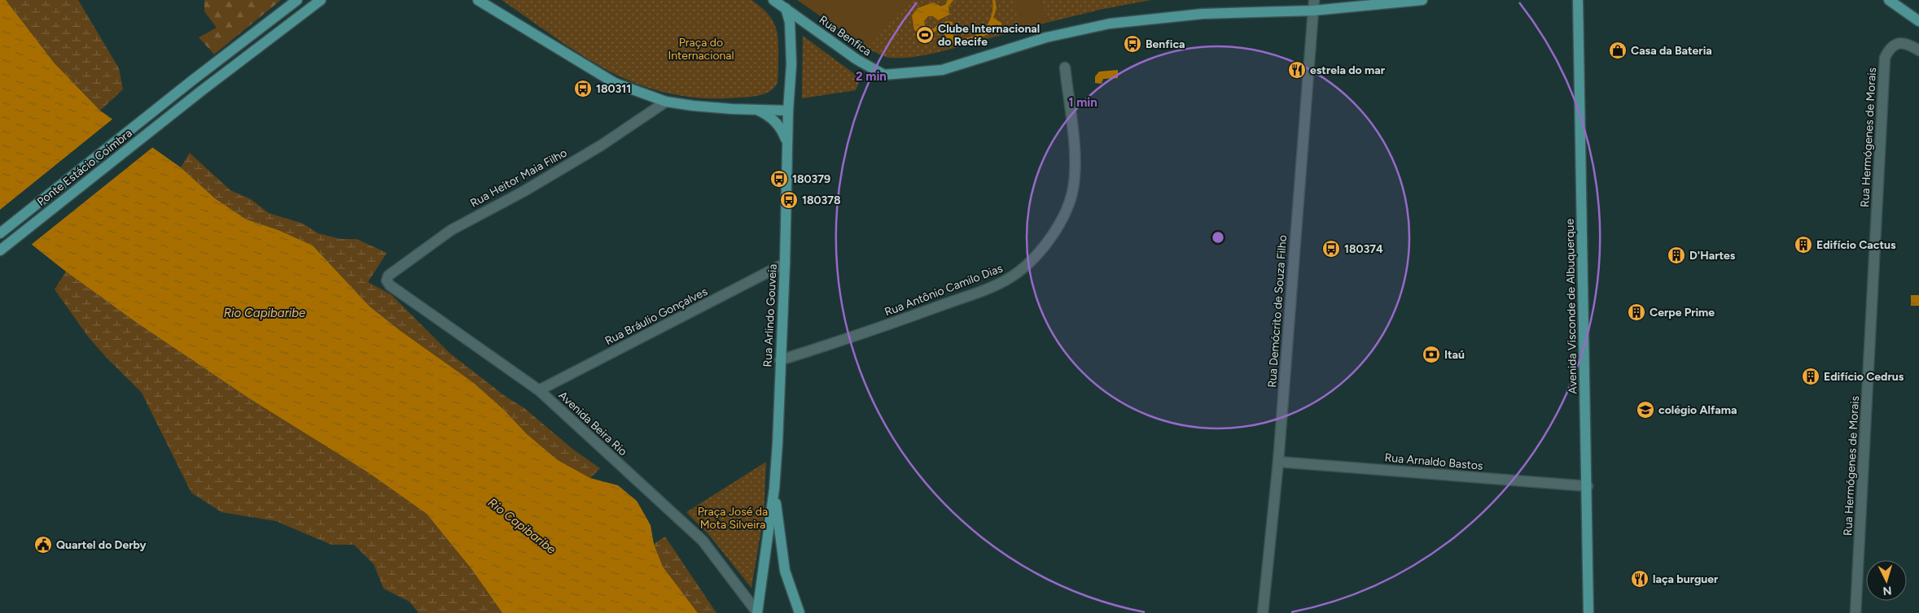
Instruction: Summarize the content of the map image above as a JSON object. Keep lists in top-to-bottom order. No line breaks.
{"streets":{"main road":["Rua Benfica","Ponte Estácio Coimbra","Avenida Visconde de Albuquerque","Rua Arlindo Gouveia"],"street":["Rua Hermógenes de Morais","Rua Heitor Maia Filho","Rua Antônio Camilo Dias","Rua Demócrito de Souza Filho","Rua Bráulio Gonçalves","Avenida Beira Rio","Rua Arnaldo Bastos"]},"crossings":[["Rua Benfica","Rua Demócrito de Souza Filho"],["Rua Heitor Maia Filho","Avenida Beira Rio"],["Rua Antônio Camilo Dias","Rua Arlindo Gouveia"],["Avenida Visconde de Albuquerque","Rua Arnaldo Bastos"],["Rua Demócrito de Souza Filho","Rua Arnaldo Bastos"],["Rua Arlindo Gouveia","Rua Bráulio Gonçalves"],["Rua Arlindo Gouveia","Avenida Beira Rio"],["Rua Bráulio Gonçalves","Avenida Beira Rio"]],"water":["Rio Capibaribe"],"parks":["Praça do Internacional","Praça José da Mota Silveira"],"places":{"sports":["Clube Internacional do Recife"],"bus stop":["Benfica","180311","180379","180378","180374"],"shop":["Casa da Bateria"],"restaurant":["estrela do mar","laça burguer"],"building":["Edifício Cactus","D'Hartes","Cerpe Prime","Edifício Cedrus"],"bank":["Itaú"],"school or university":["colégio Alfama"],"public building":["Quartel do Derby"]},"north":"bottom","rings":["2 min","1 min"]}
